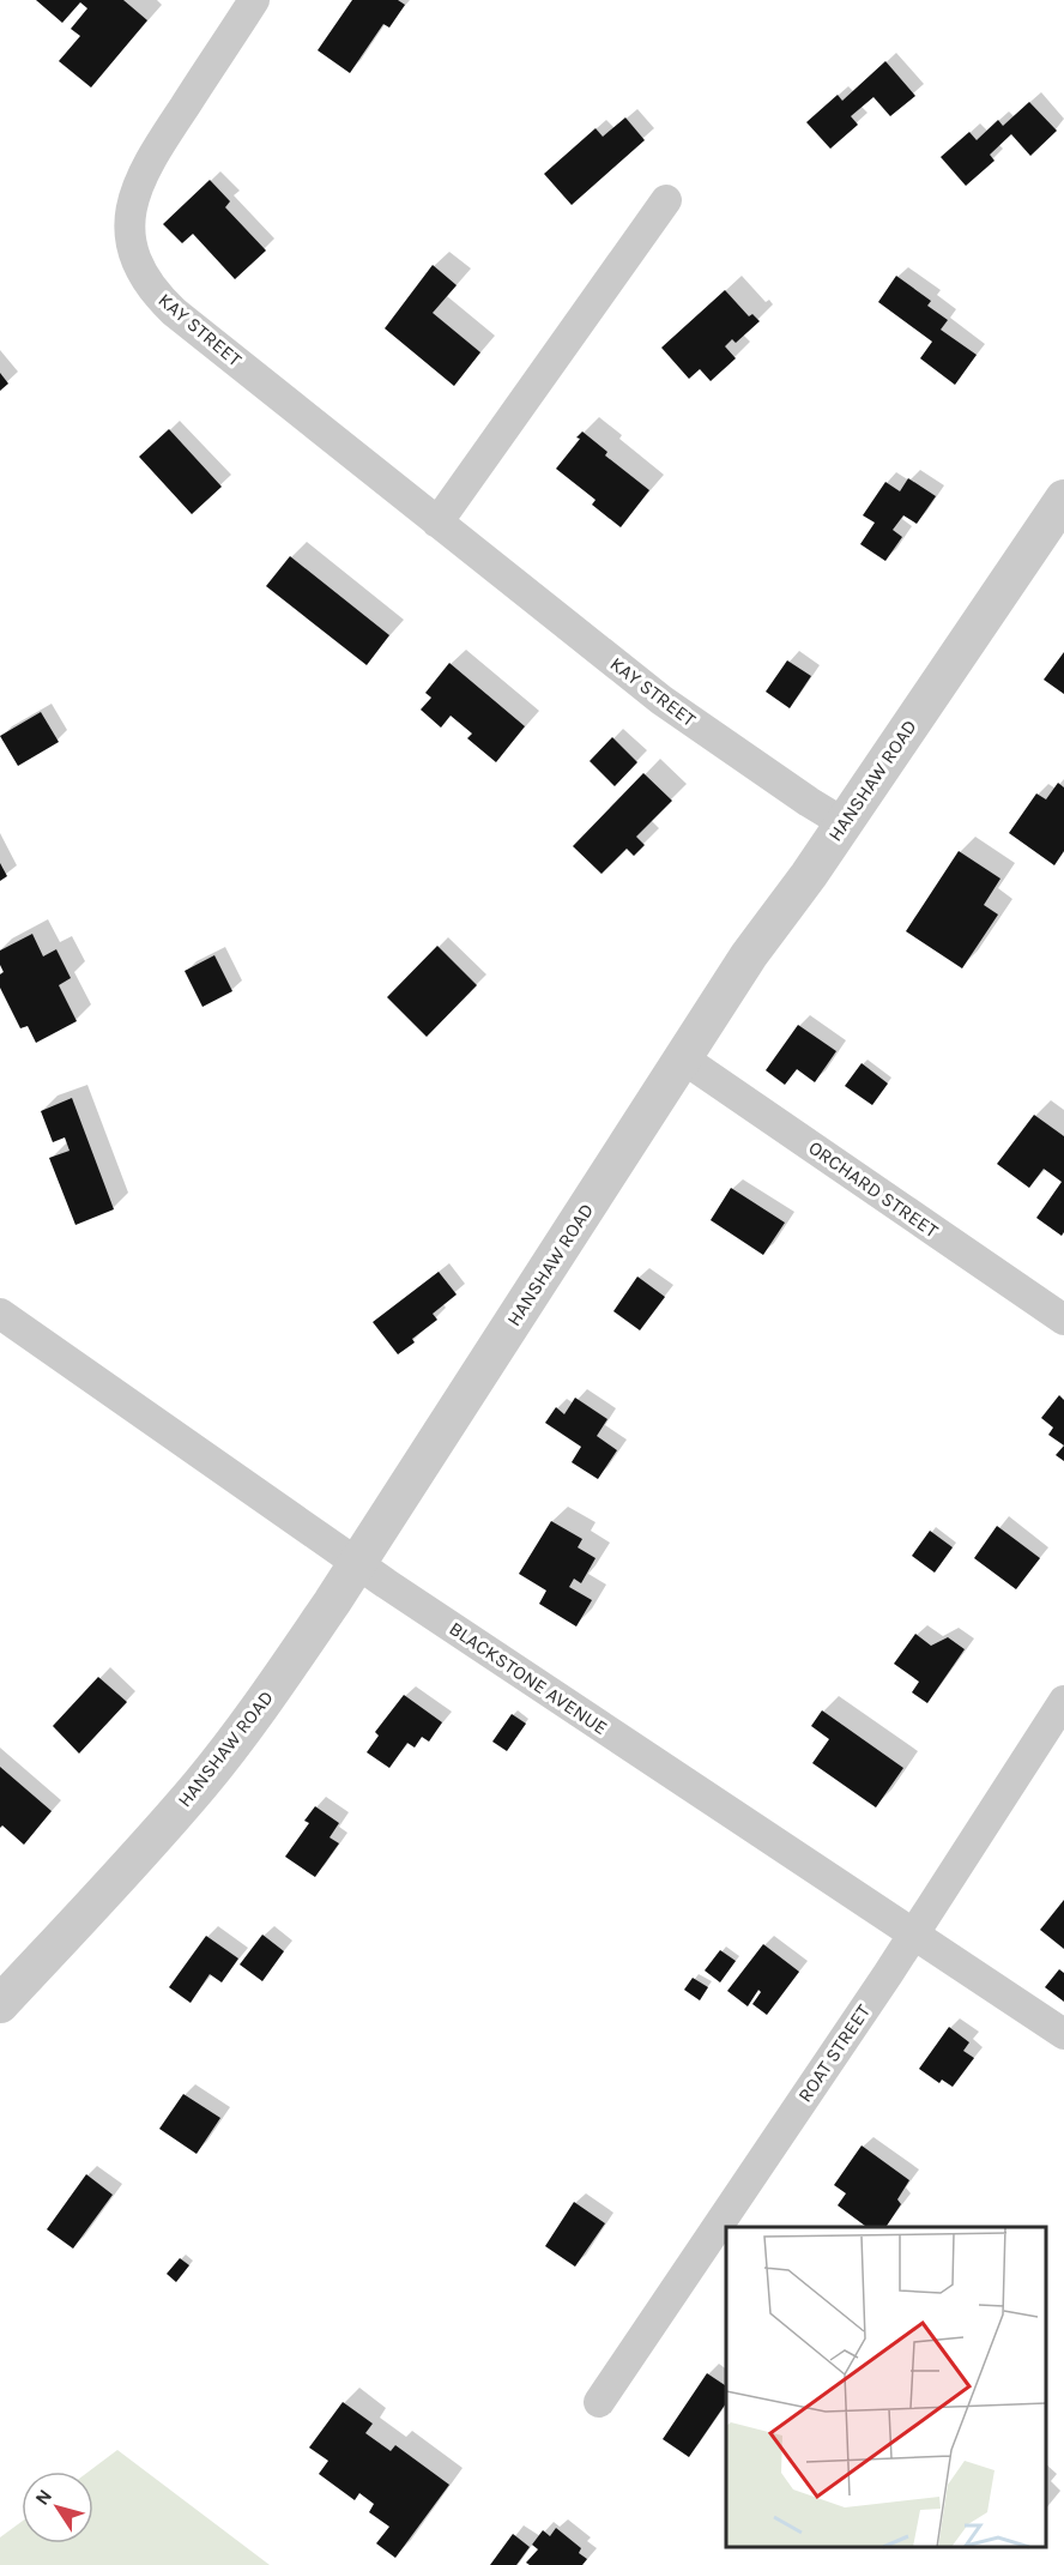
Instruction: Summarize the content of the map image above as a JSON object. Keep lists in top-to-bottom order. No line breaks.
{"streets":{"street":["KAY STREET","HANSHAW ROAD","ORCHARD STREET","BLACKSTONE AVENUE","ROAT STREET"]},"crossings":[["KAY STREET","HANSHAW ROAD"],["HANSHAW ROAD","ORCHARD STREET"],["HANSHAW ROAD","BLACKSTONE AVENUE"],["BLACKSTONE AVENUE","ROAT STREET"]],"north":"top left"}
